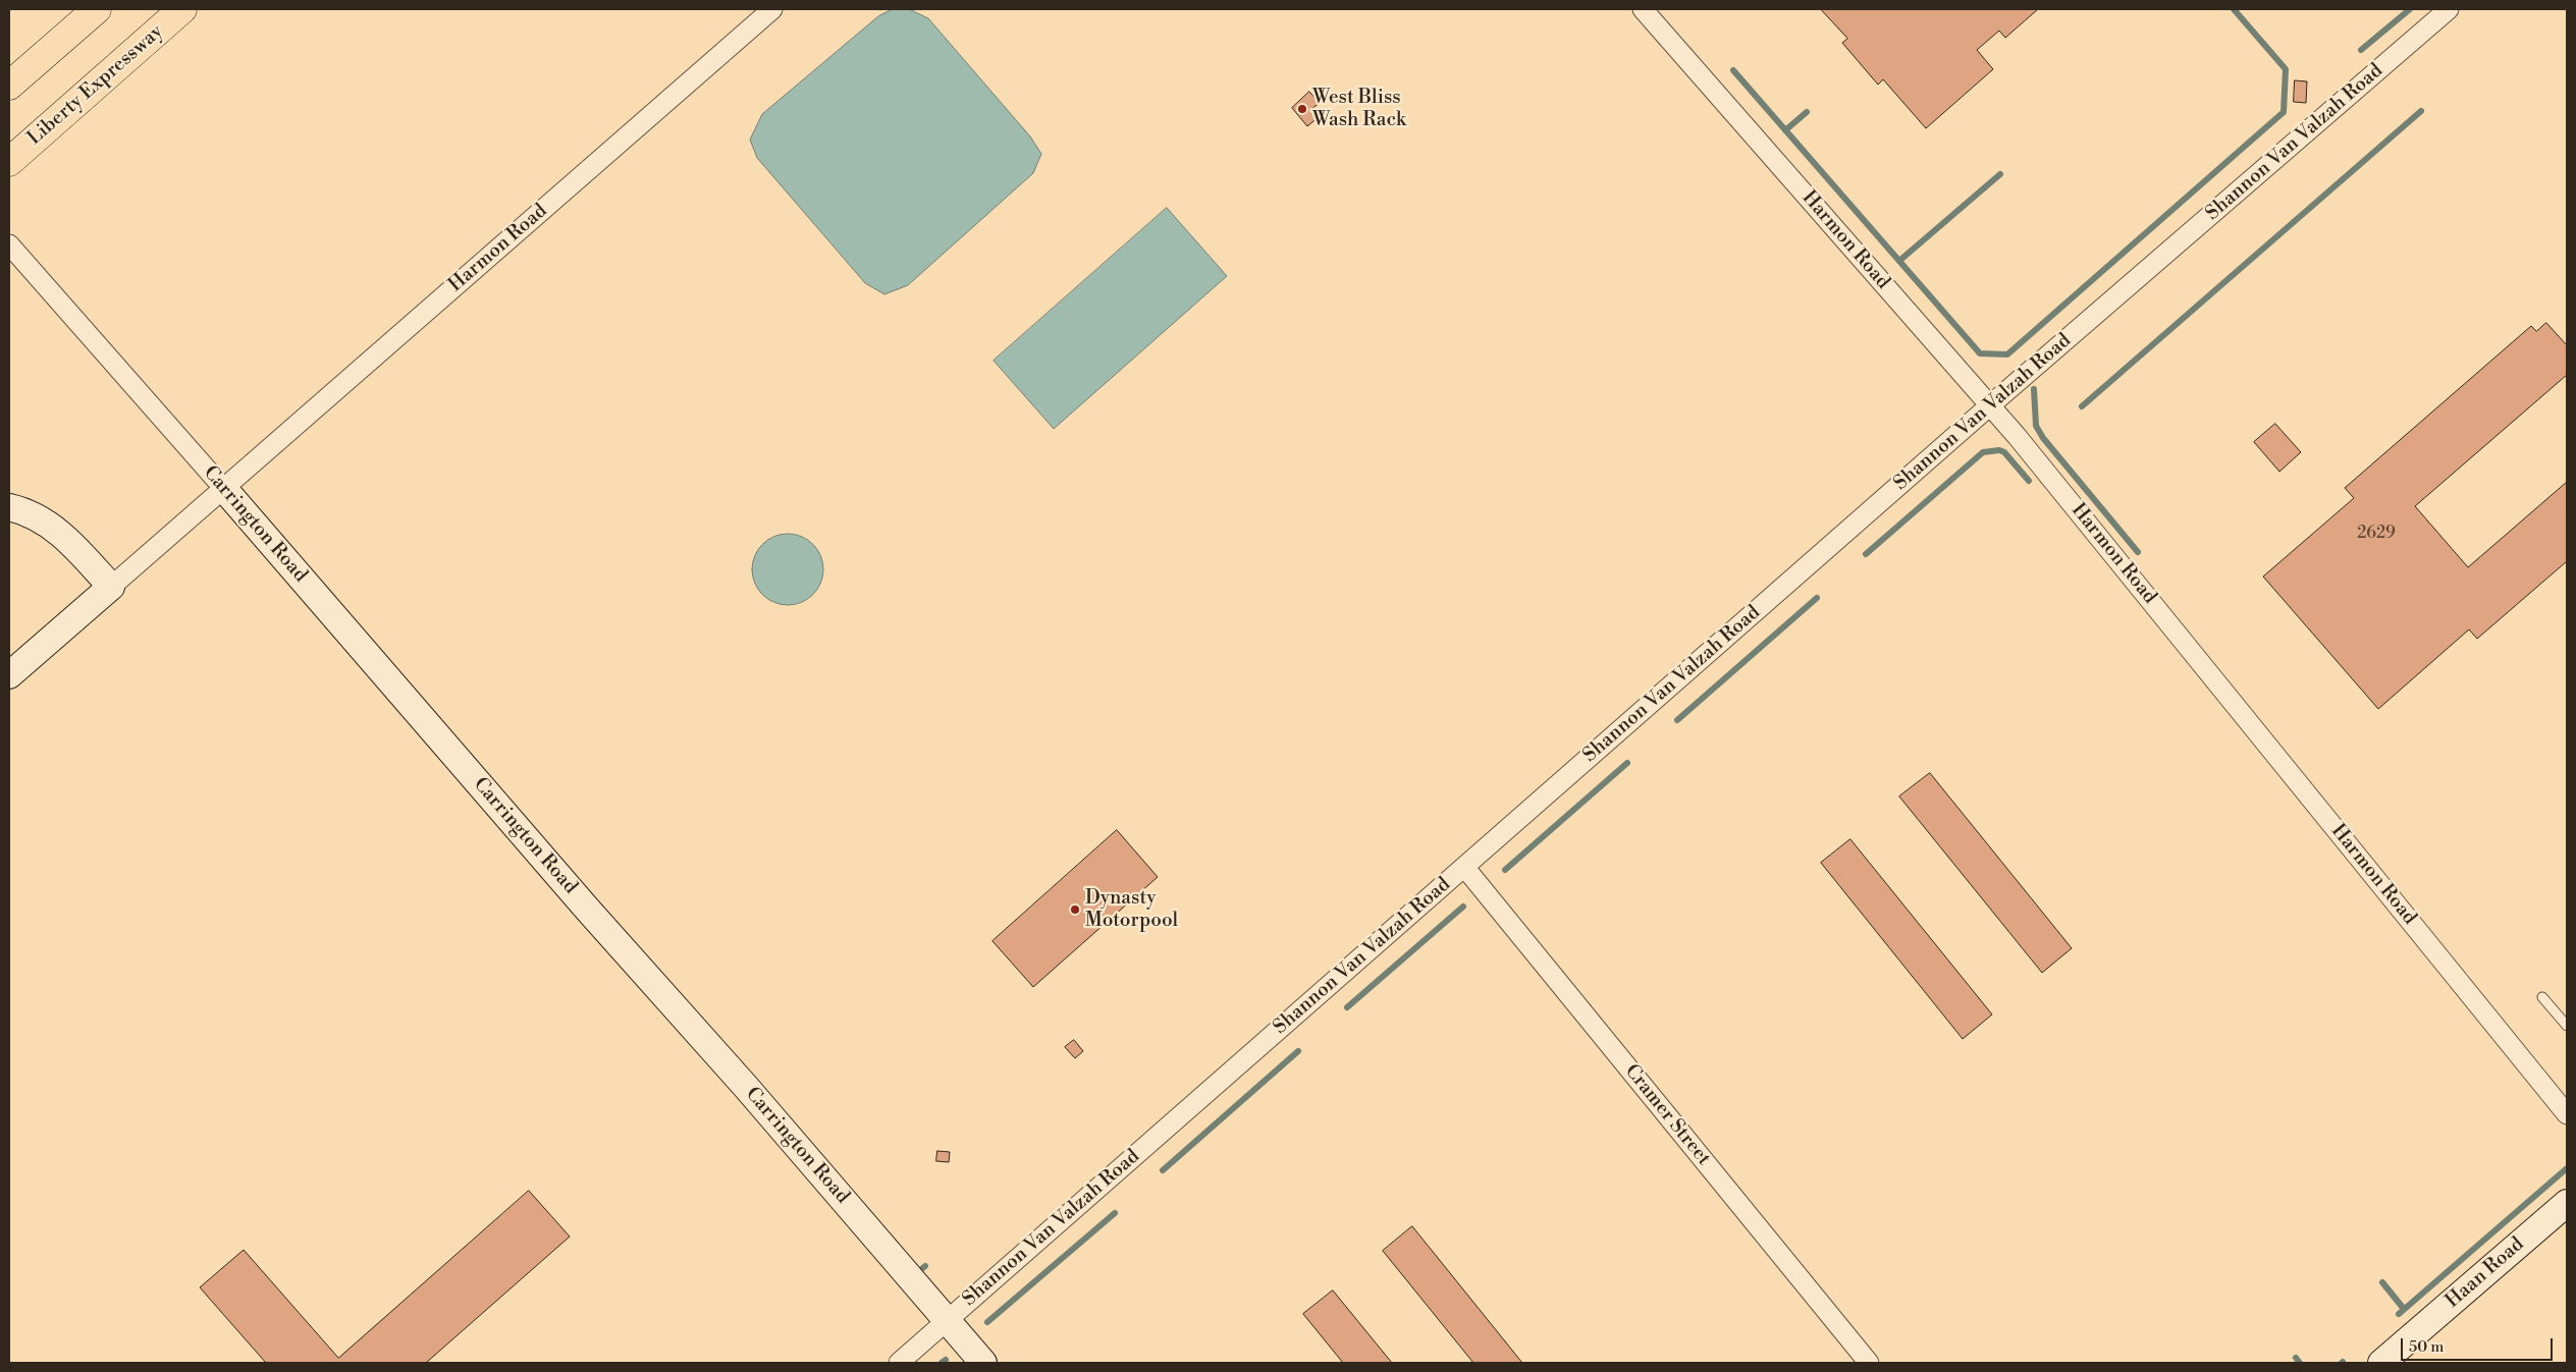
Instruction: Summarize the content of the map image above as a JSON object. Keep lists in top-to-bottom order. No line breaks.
{"streets":{"highway":["Liberty Expressway"],"street":["Shannon Van Valzah Road","Harmon Road","Carrington Road","Cramer Street","Haan Road"]},"crossings":[["Shannon Van Valzah Road","Harmon Road"],["Shannon Van Valzah Road","Carrington Road"],["Shannon Van Valzah Road","Cramer Street"],["Harmon Road","Carrington Road"]],"places":["West Bliss Wash Rack","Dynasty Motorpool"],"house_numbers":["2629"],"scale_bar":"50 m"}
